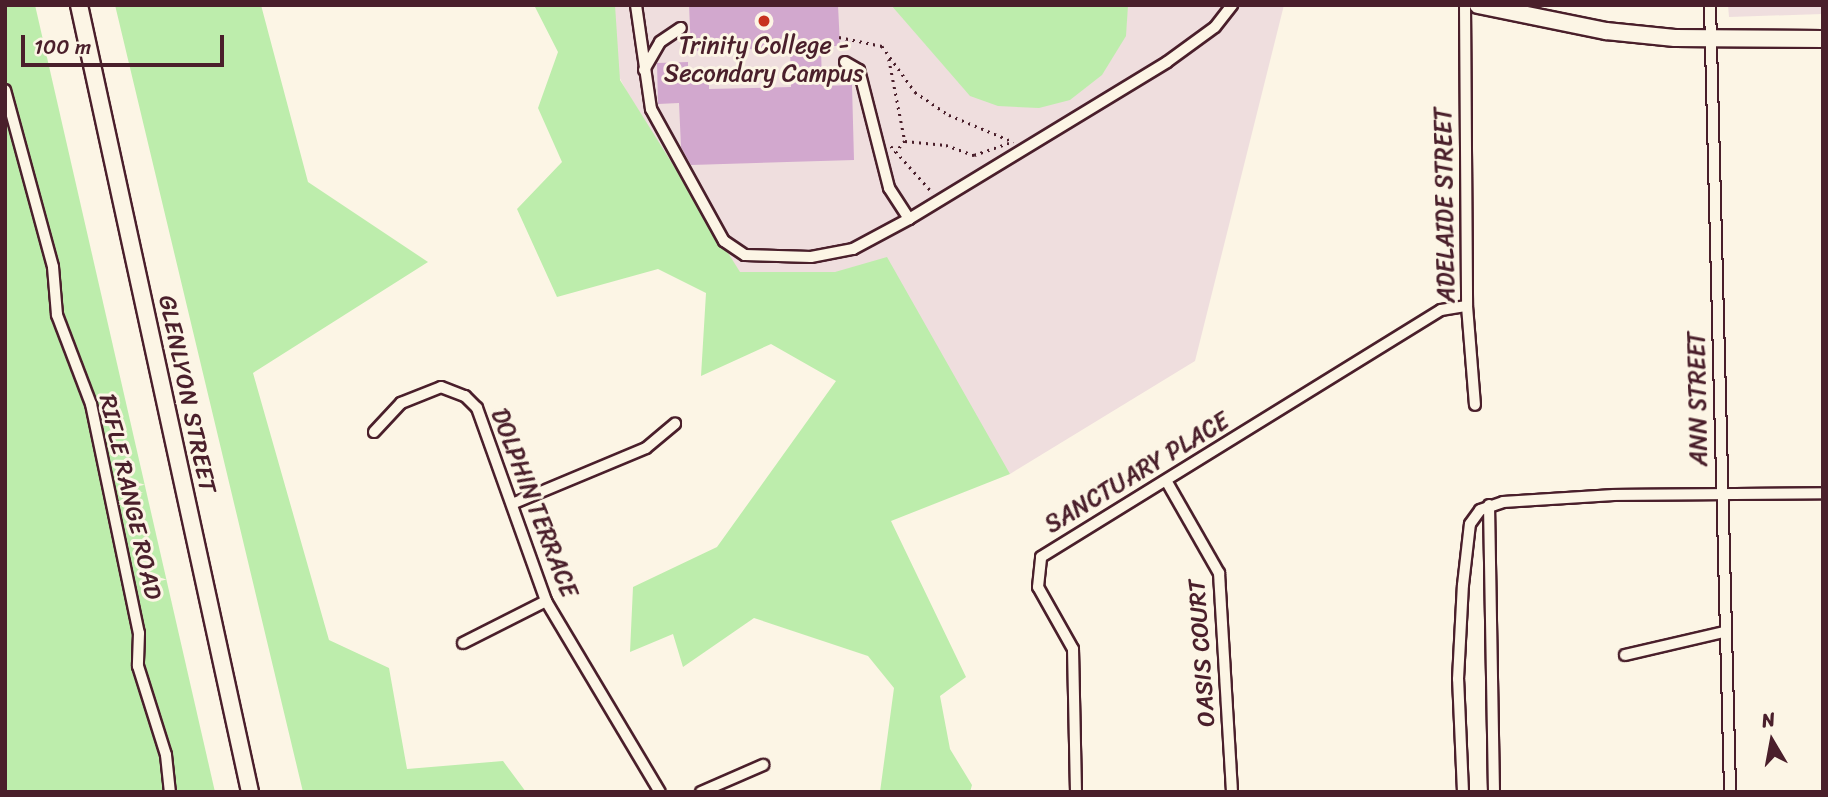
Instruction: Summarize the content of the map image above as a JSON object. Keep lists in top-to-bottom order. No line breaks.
{"streets":{"main road":["GLENLYON STREET"],"street":["ADELAIDE STREET","ANN STREET","SANCTUARY PLACE","RIFLE RANGE ROAD","DOLPHIN TERRACE","OASIS COURT"]},"crossings":[["ADELAIDE STREET","SANCTUARY PLACE"],["SANCTUARY PLACE","OASIS COURT"]],"places":["Trinity College - Secondary Campus"],"scale_bar":"100 m","north":"top"}
